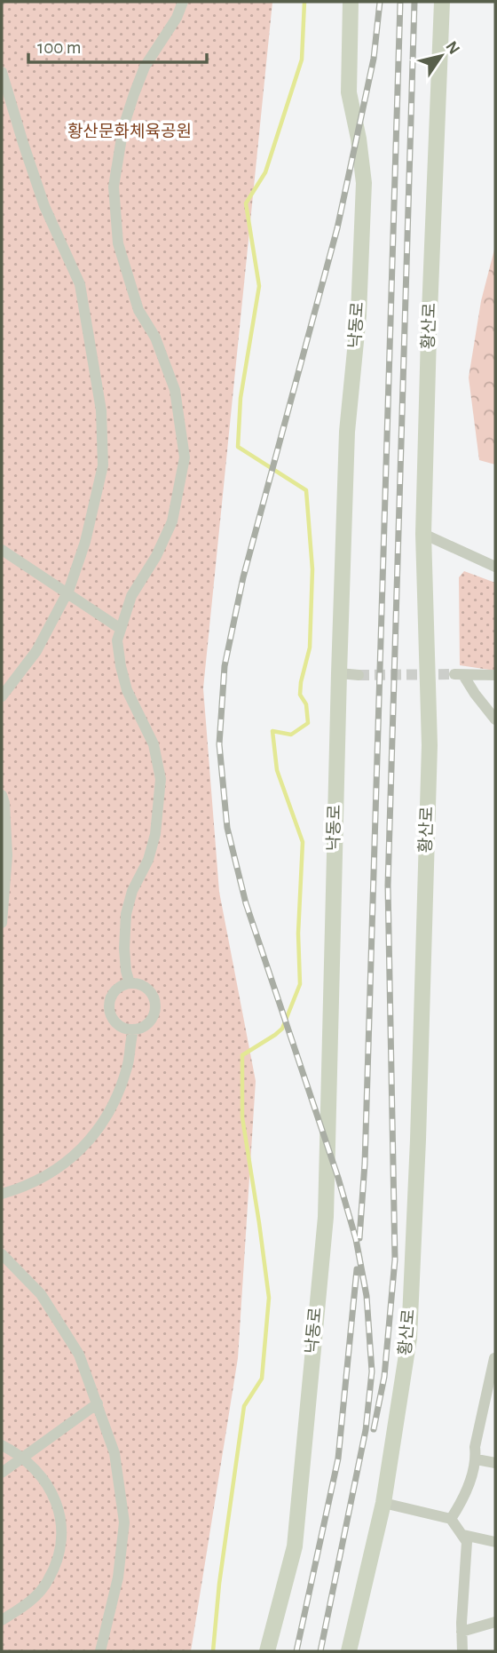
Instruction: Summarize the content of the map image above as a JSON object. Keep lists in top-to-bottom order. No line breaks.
{"streets":{"street":["낙동로","황산로"]},"parks":["황산문화체육공원"],"scale_bar":"100 m","north":"top right"}
